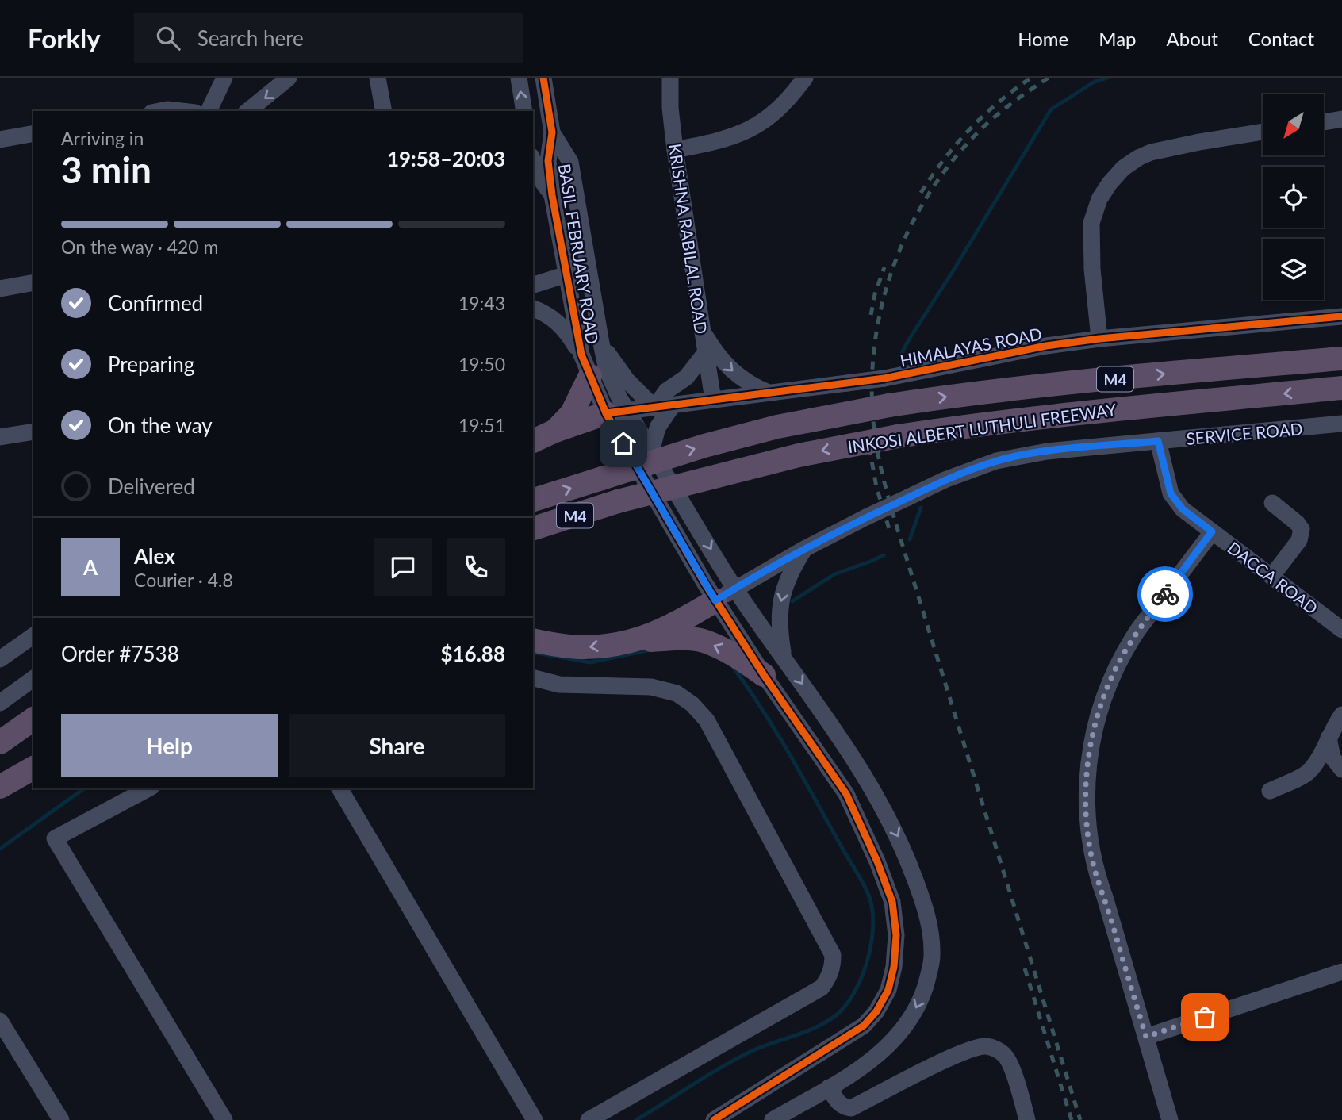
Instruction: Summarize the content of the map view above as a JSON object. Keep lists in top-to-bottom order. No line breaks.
{"streets":{"highway":["M4","INKOSI ALBERT LUTHULI FREEWAY"],"street":["KRISHNA RABILAL ROAD","BASIL FEBRUARY ROAD","HIMALAYAS ROAD","SERVICE ROAD","DACCA ROAD"]},"crossings":[["KRISHNA RABILAL ROAD","HIMALAYAS ROAD"],["BASIL FEBRUARY ROAD","HIMALAYAS ROAD"],["BASIL FEBRUARY ROAD","SERVICE ROAD"],["SERVICE ROAD","DACCA ROAD"]],"north":"bottom left","page":{"header":"Forkly","search":"Search here","nav":["Home","Map","About","Contact"],"heading":["3 min","Arriving in","19:58–20:03"],"panel":["Alex","Courier · 4.8","Order #7538","$16.88"],"bar":"On the way · 420 m","list":[["Confirmed","19:43"],["Preparing","19:50"],["On the way","19:51"],"Delivered"],"round":"A","buttons":["Help","Share"]}}
